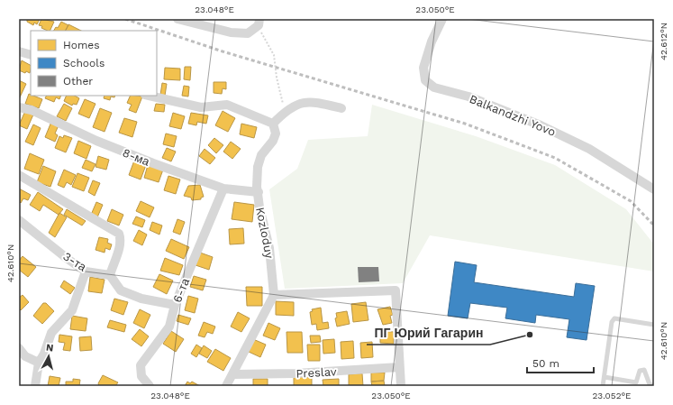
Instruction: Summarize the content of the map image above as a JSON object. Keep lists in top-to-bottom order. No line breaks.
{"streets":{"street":["Balkandzhi Yovo","8-ма","Kozloduy","3-та","6-та","Preslav"]},"crossings":[["8-ма","Kozloduy"],["8-ма","6-та"]],"places":["ПГ Юрий Гагарин"],"legend":["Homes","Schools","Other"],"scale_bar":"50 m","north":"top","coordinates":["23.048°E","23.050°E","42.612°N","42.610°N","23.052°E"]}
